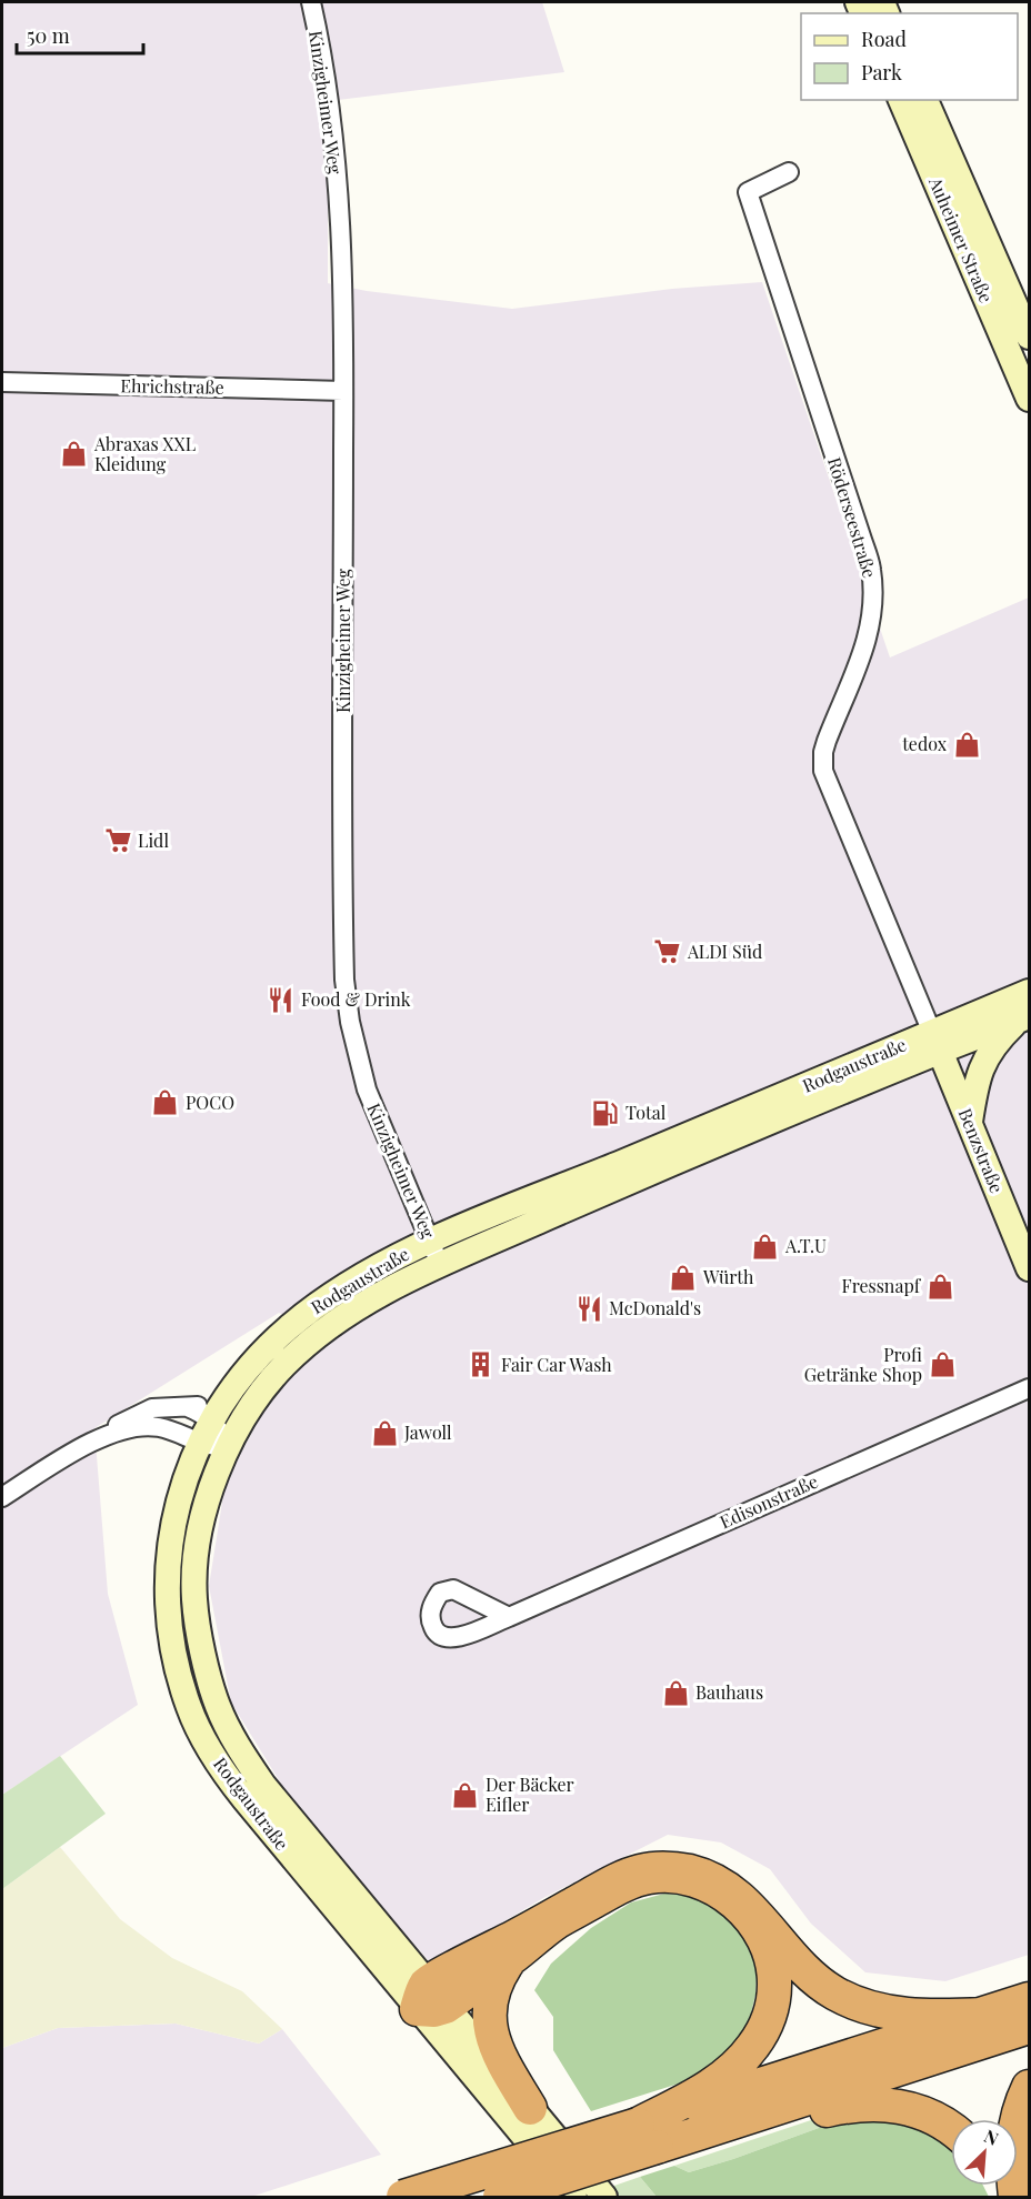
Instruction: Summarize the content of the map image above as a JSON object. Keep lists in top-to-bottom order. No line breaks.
{"streets":{"main road":["Auheimer Straße","Rodgaustraße","Benzstraße"],"street":["Kinzigheimer Weg","Ehrichstraße","Röderseestraße","Edisonstraße"]},"crossings":[["Kinzigheimer Weg","Ehrichstraße"],["Kinzigheimer Weg","Rodgaustraße"],["Röderseestraße","Rodgaustraße"],["Röderseestraße","Benzstraße"],["Rodgaustraße","Benzstraße"]],"places":{"shop":["Abraxas XXL Kleidung","tedox","POCO","A.T.U","Würth","Fressnapf","Profi Getränke Shop","Jawoll","Bauhaus","Der Bäcker Eifler"],"supermarket":["Lidl","ALDI Süd"],"restaurant":["Food & Drink","McDonald's"],"fuel station":["Total"],"building":["Fair Car Wash"]},"legend":["Road","Park"],"scale_bar":"50 m","north":"top right"}
